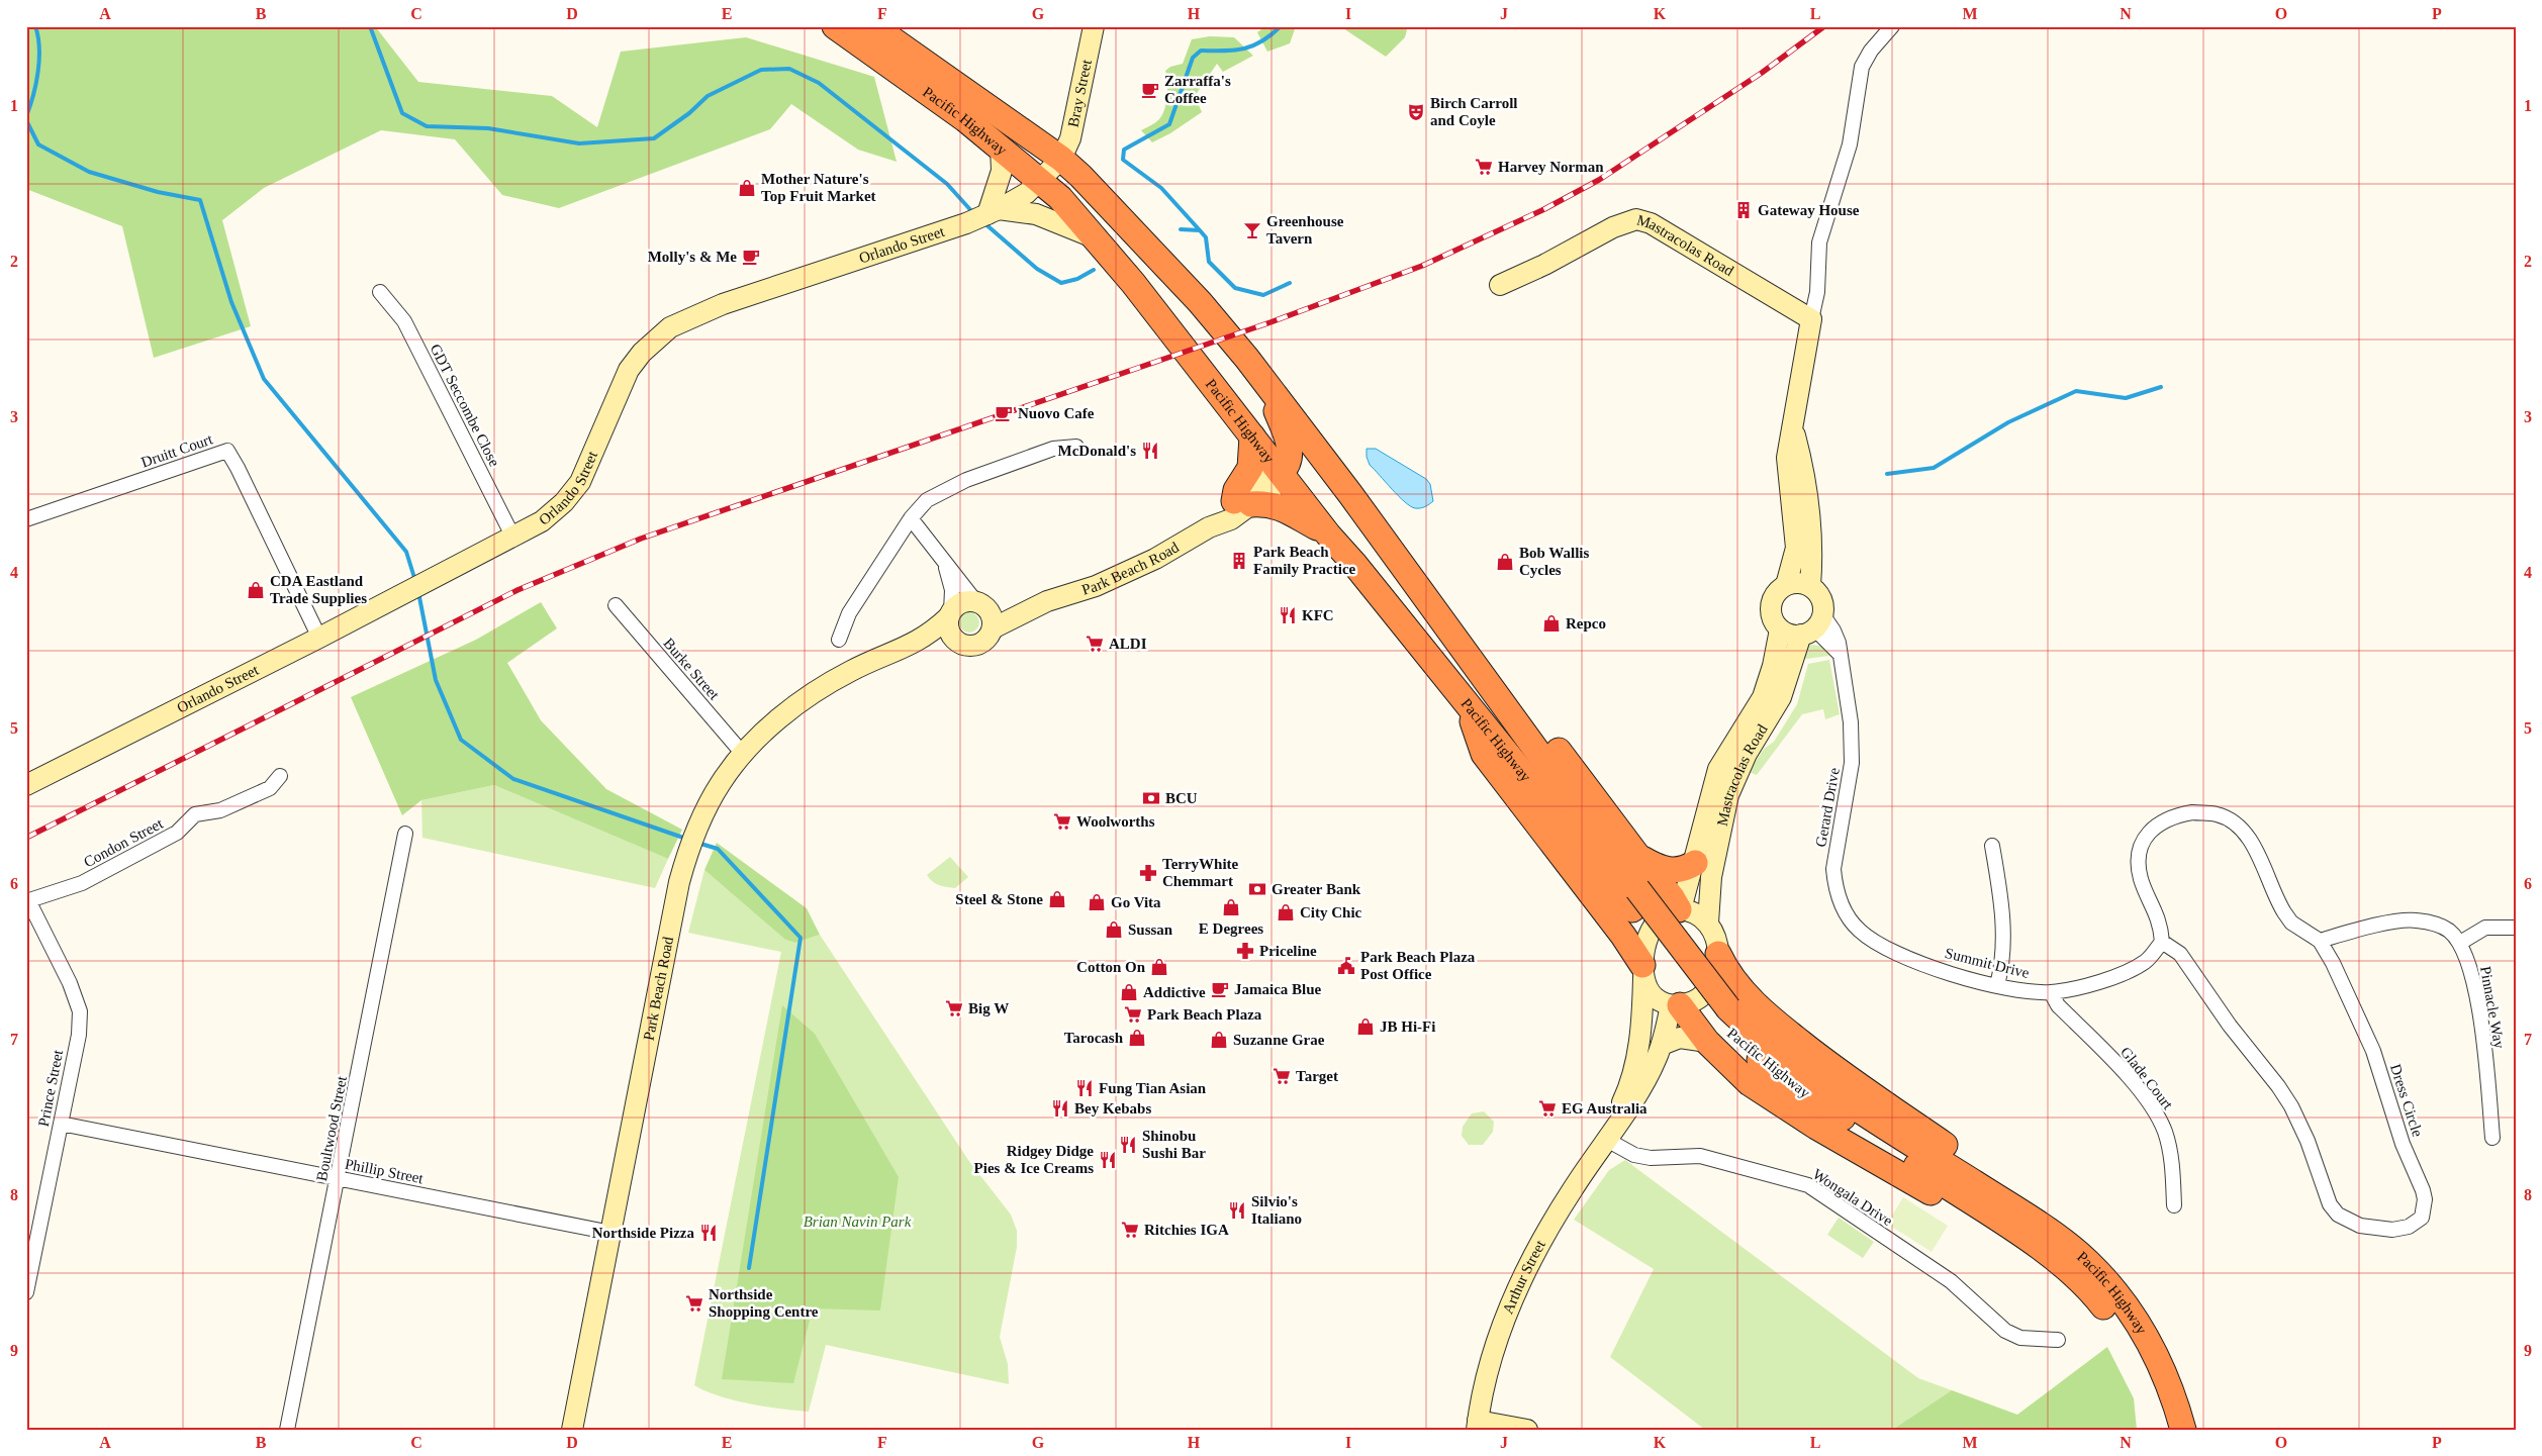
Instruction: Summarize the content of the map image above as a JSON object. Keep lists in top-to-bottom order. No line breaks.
{"streets":{"highway":["Pacific Highway"],"street":["Bray Street","Orlando Street","Mastracolas Road","GDT Seccombe Close","Druitt Court","Park Beach Road","Burke Street","Gerard Drive","Condon Street","Summit Drive","Pinnacle Way","Glade Court","Prince Street","Dress Circle","Boultwood Street","Phillip Street","Wongala Drive","Arthur Street"]},"crossings":[["Bray Street","Pacific Highway"],["Bray Street","Orlando Street"],["Pacific Highway","Orlando Street"],["Pacific Highway","Park Beach Road"],["Orlando Street","GDT Seccombe Close"],["Orlando Street","Druitt Court"],["Mastracolas Road","Gerard Drive"],["Mastracolas Road","Arthur Street"],["Park Beach Road","Burke Street"],["Park Beach Road","Phillip Street"],["Gerard Drive","Summit Drive"],["Condon Street","Prince Street"],["Summit Drive","Glade Court"],["Summit Drive","Dress Circle"],["Pinnacle Way","Dress Circle"],["Prince Street","Phillip Street"],["Boultwood Street","Phillip Street"],["Wongala Drive","Arthur Street"]],"parks":["Brian Navin Park"],"places":{"cafe":["Zarraffa's Coffee","Molly's & Me","Nuovo Cafe","Jamaica Blue"],"theatre":["Birch Carroll and Coyle"],"supermarket":["Harvey Norman","ALDI","Woolworths","Big W","Park Beach Plaza","Target","EG Australia","Ritchies IGA","Northside Shopping Centre"],"shop":["Mother Nature's Top Fruit Market","Bob Wallis Cycles","CDA Eastland Trade Supplies","Repco","Steel & Stone","Go Vita","E Degrees","City Chic","Sussan","Cotton On","Addictive","JB Hi-Fi","Tarocash","Suzanne Grae"],"building":["Gateway House","Park Beach Family Practice"],"bar":["Greenhouse Tavern"],"restaurant":["McDonald's","KFC","Fung Tian Asian","Bey Kebabs","Shinobu Sushi Bar","Ridgey Didge Pies & Ice Creams","Silvio's Italiano","Northside Pizza"],"bank":["BCU","Greater Bank"],"pharmacy":["TerryWhite Chemmart","Priceline"],"public building":["Park Beach Plaza Post Office"]},"grid":{"columns":["A","B","C","D","E","F","G","H","I","J","K","L","M","N","O","P"],"rows":["1","2","3","4","5","6","7","8","9"]}}
